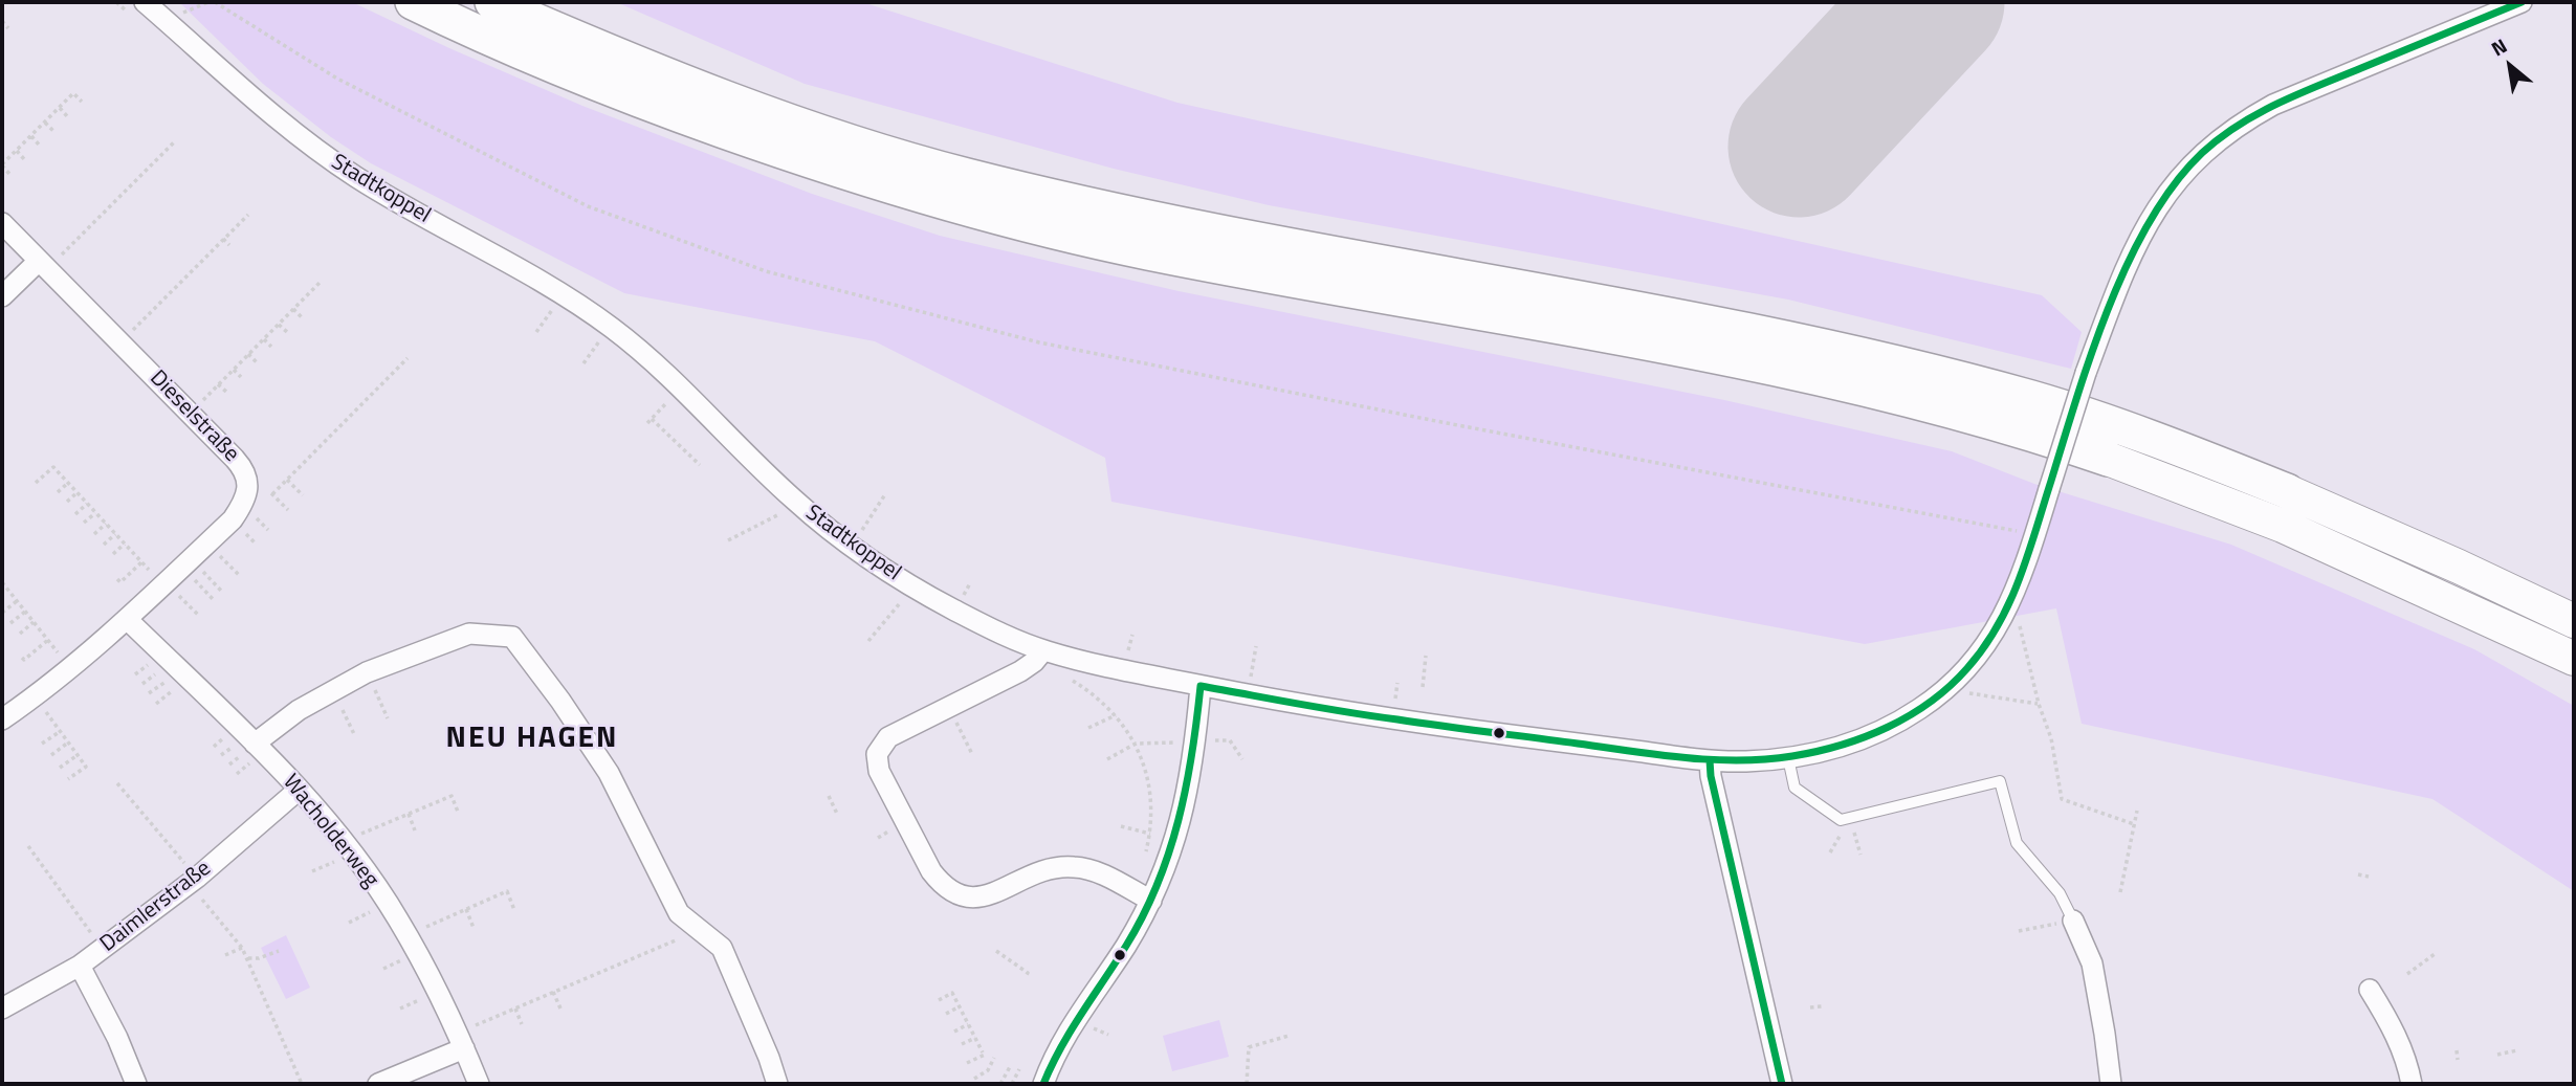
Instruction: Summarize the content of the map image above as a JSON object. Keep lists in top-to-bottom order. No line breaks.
{"streets":{"street":["Stadtkoppel","Dieselstraße","Wacholderweg","Daimlerstraße"]},"crossings":[["Dieselstraße","Wacholderweg"],["Wacholderweg","Daimlerstraße"]],"districts":["NEU HAGEN"],"north":"top left"}
